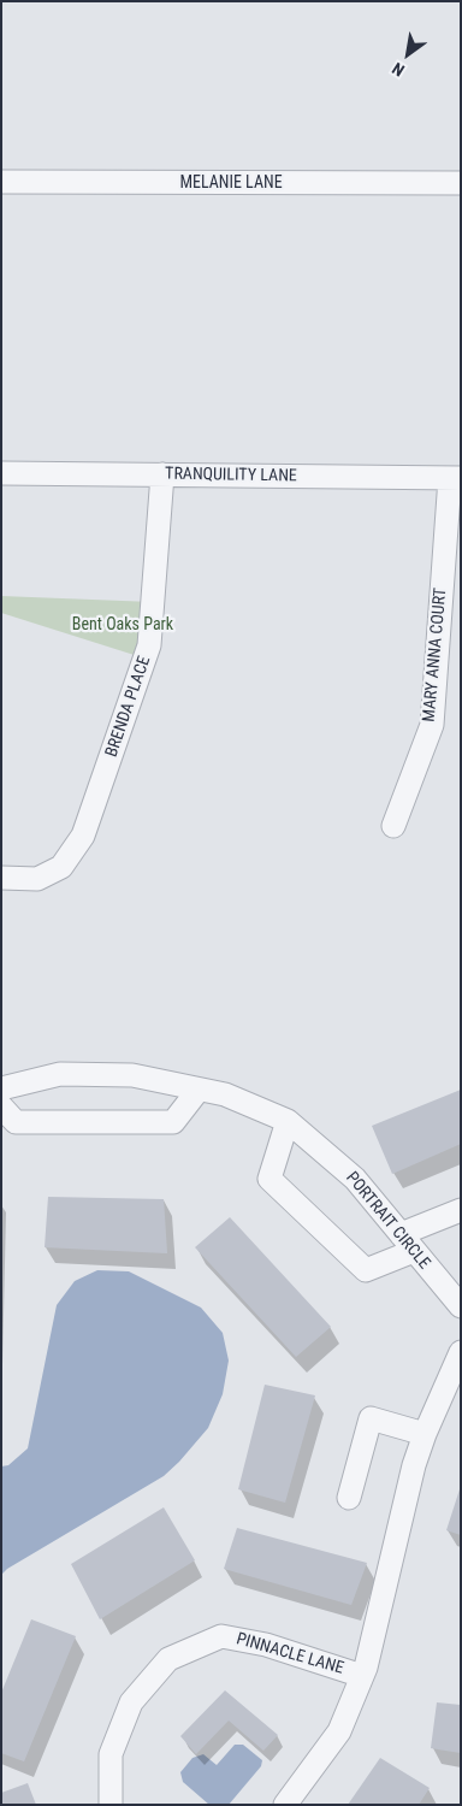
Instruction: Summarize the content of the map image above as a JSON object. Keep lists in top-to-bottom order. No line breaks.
{"streets":{"street":["MELANIE LANE","TRANQUILITY LANE","MARY ANNA COURT","BRENDA PLACE","PORTRAIT CIRCLE","PINNACLE LANE"]},"crossings":[["TRANQUILITY LANE","MARY ANNA COURT"],["TRANQUILITY LANE","BRENDA PLACE"]],"parks":["Bent Oaks Park"],"north":"bottom left"}
